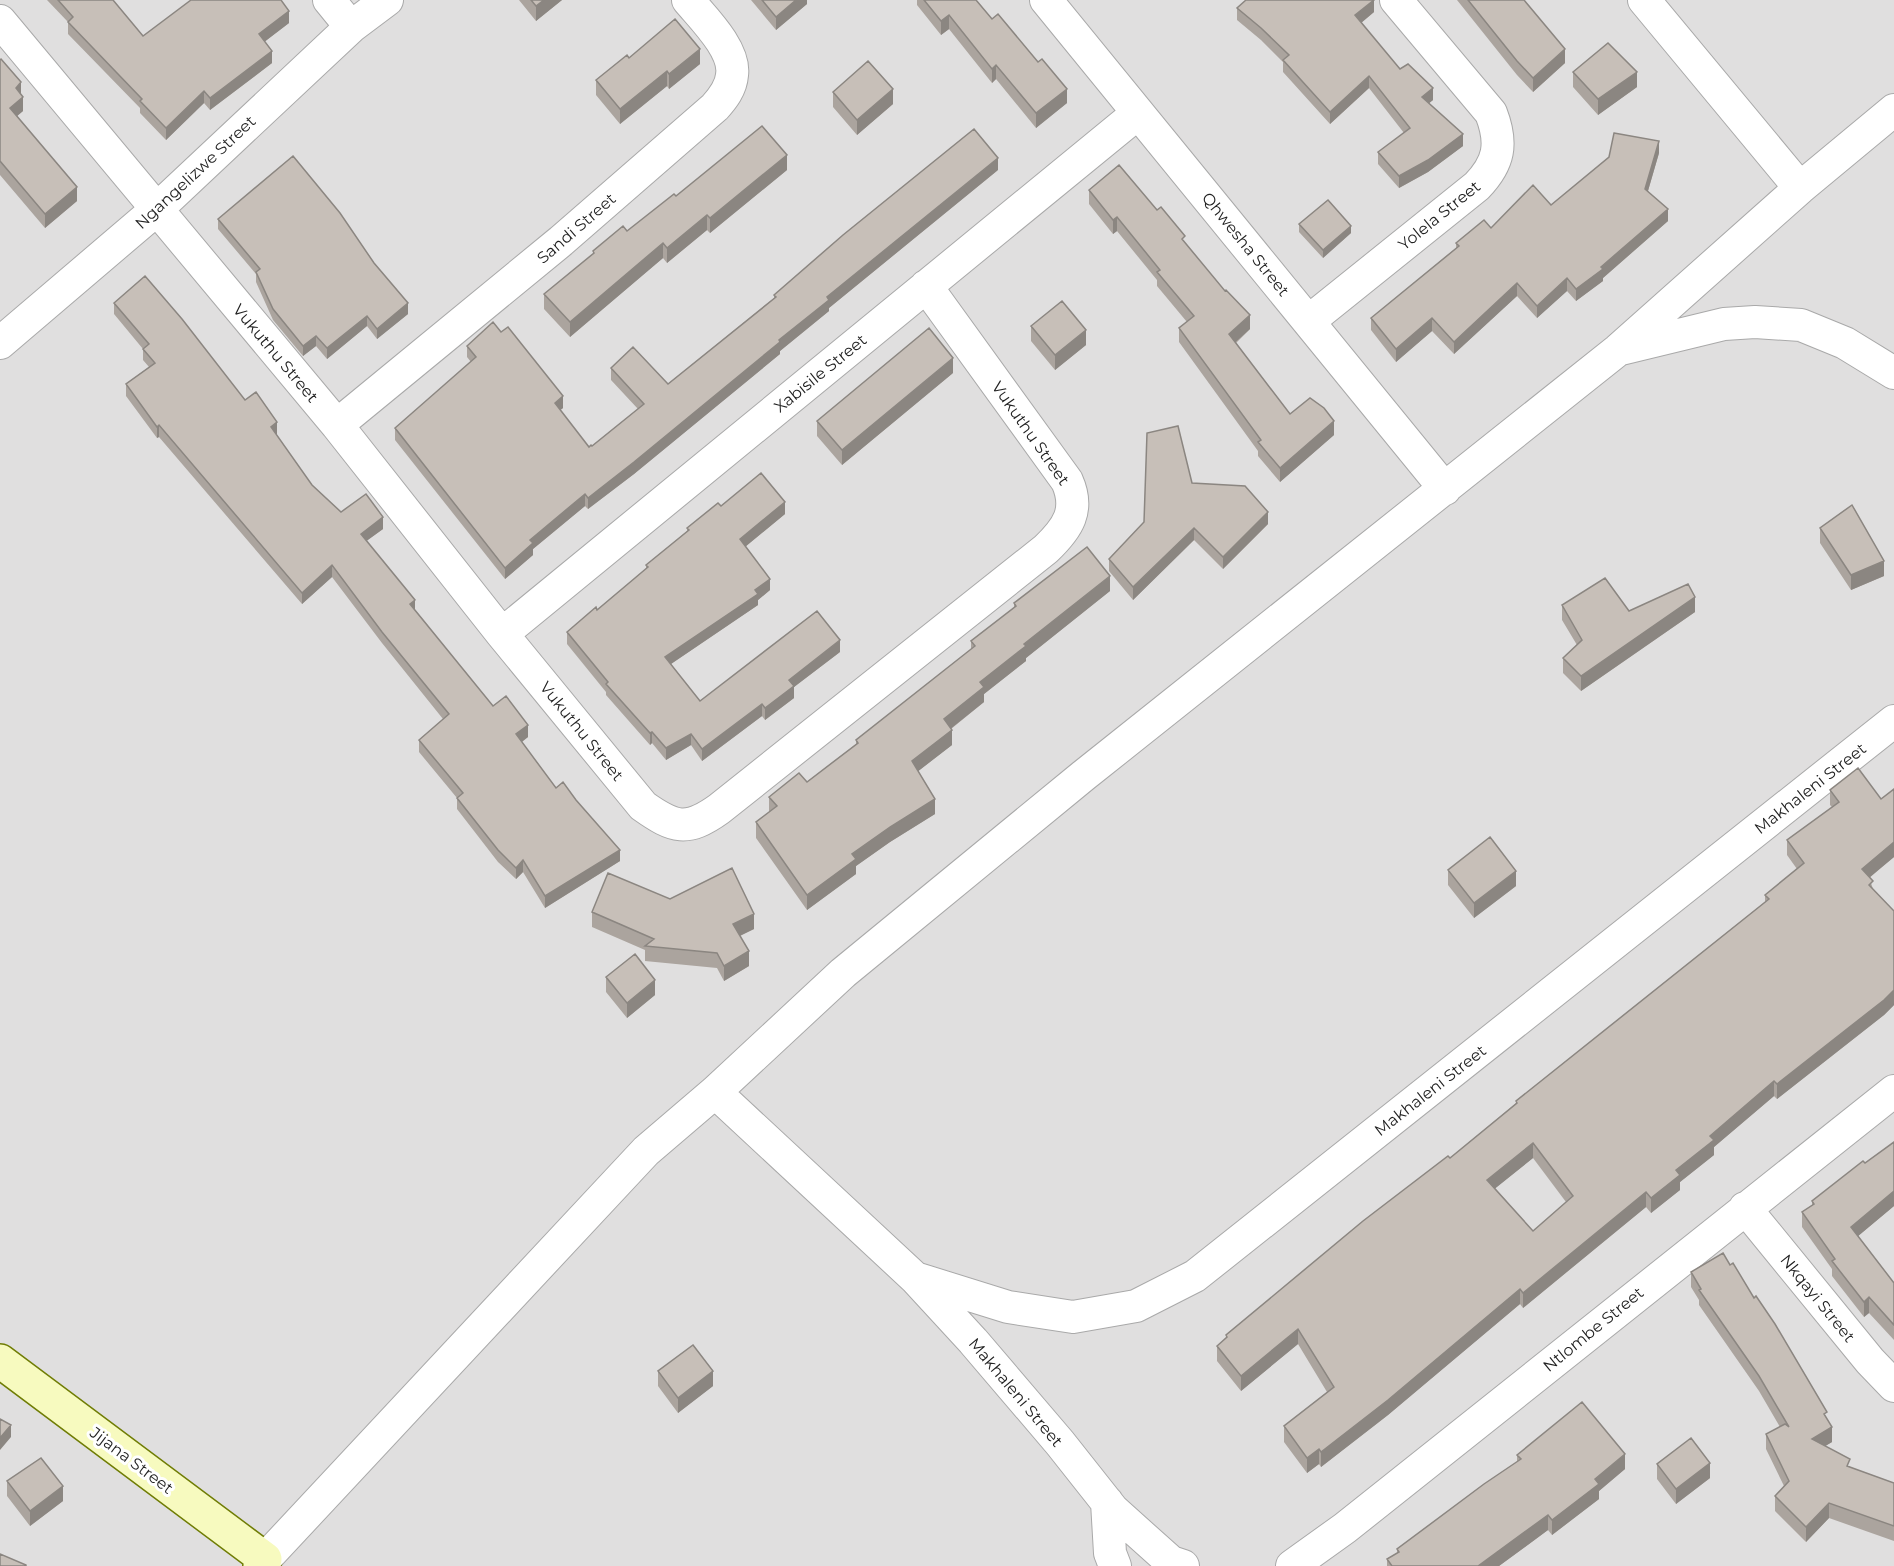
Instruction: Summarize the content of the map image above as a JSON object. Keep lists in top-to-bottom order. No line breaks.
{"streets":{"street":["Ngangelizwe Street","Yolela Street","Sandi Street","Qhwesha Street","Vukuthu Street","Xabisile Street","Makhaleni Street","Nkqayi Street","Ntlombe Street","Jijana Street"]},"crossings":[["Ngangelizwe Street","Vukuthu Street"],["Yolela Street","Qhwesha Street"],["Sandi Street","Vukuthu Street"],["Qhwesha Street","Xabisile Street"],["Vukuthu Street","Xabisile Street"],["Nkqayi Street","Ntlombe Street"]]}
